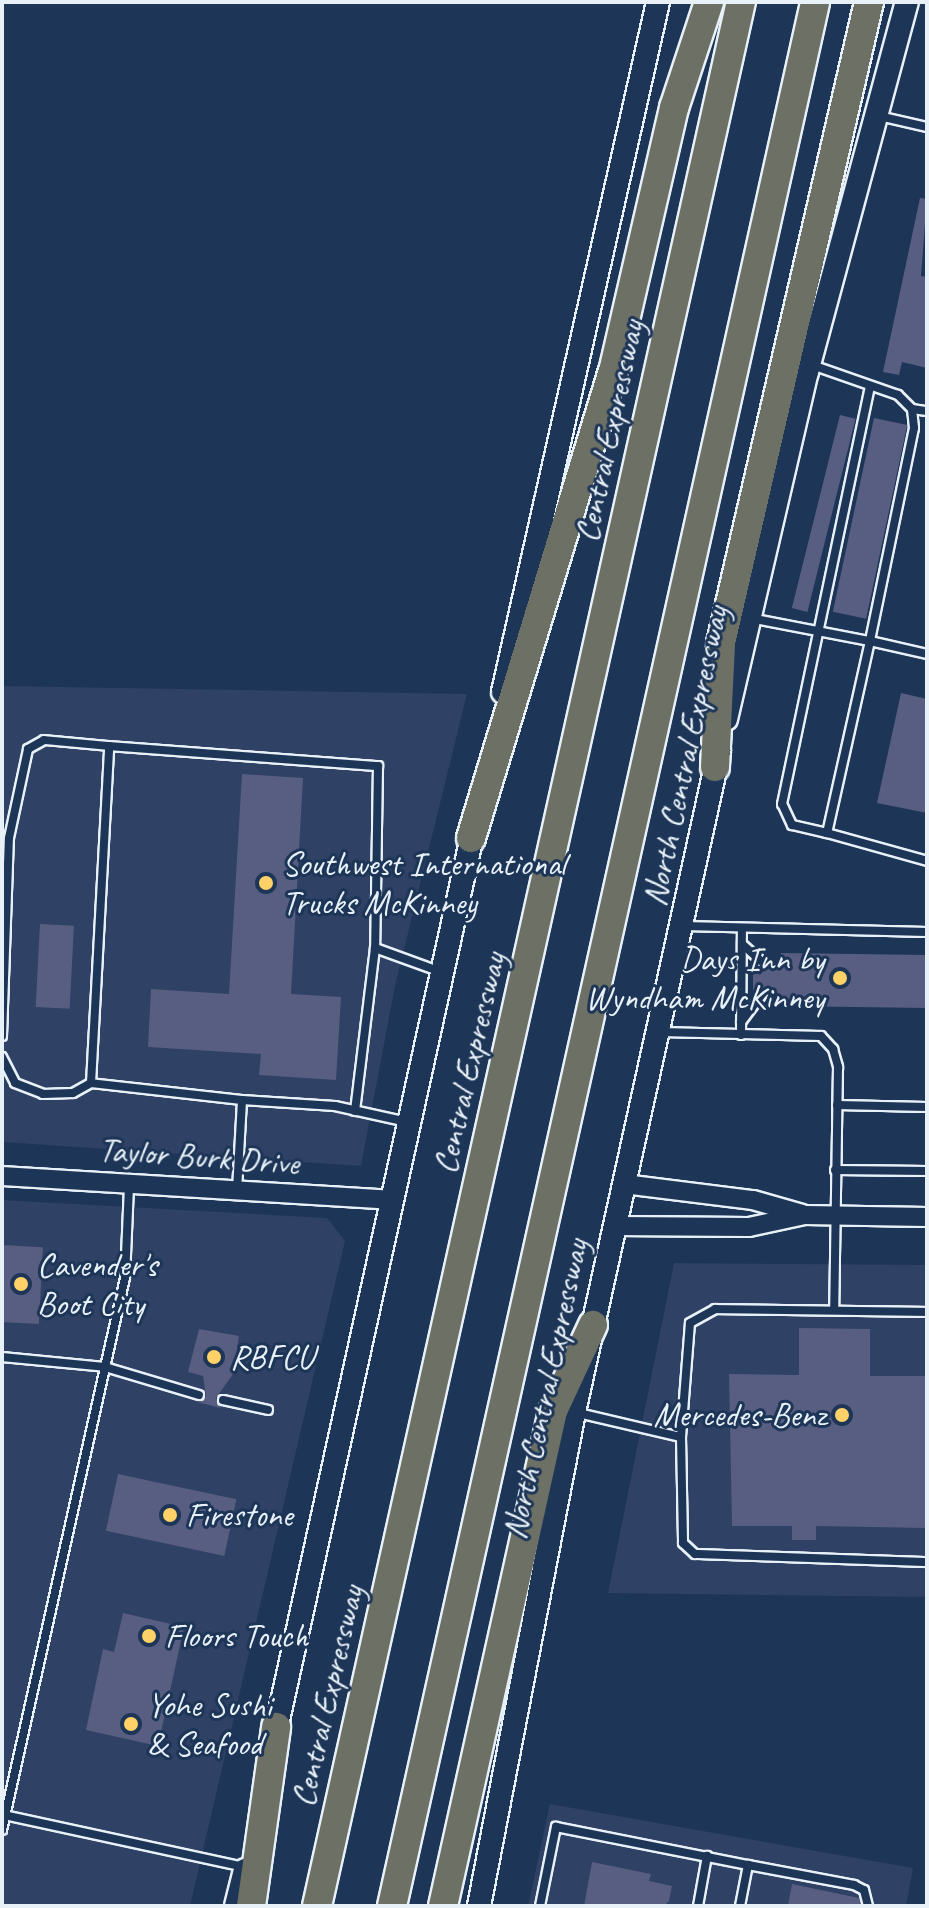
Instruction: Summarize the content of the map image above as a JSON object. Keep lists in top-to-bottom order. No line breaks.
{"streets":{"highway":["Central Expressway"],"main road":["North Central Expressway"],"street":["Taylor Burk Drive"]},"places":["Southwest International Trucks McKinney","Days Inn by Wyndham McKinney","Cavender's Boot City","RBFCU","Mercedes-Benz","Firestone","Floors Touch","Yohe Sushi & Seafood"]}
